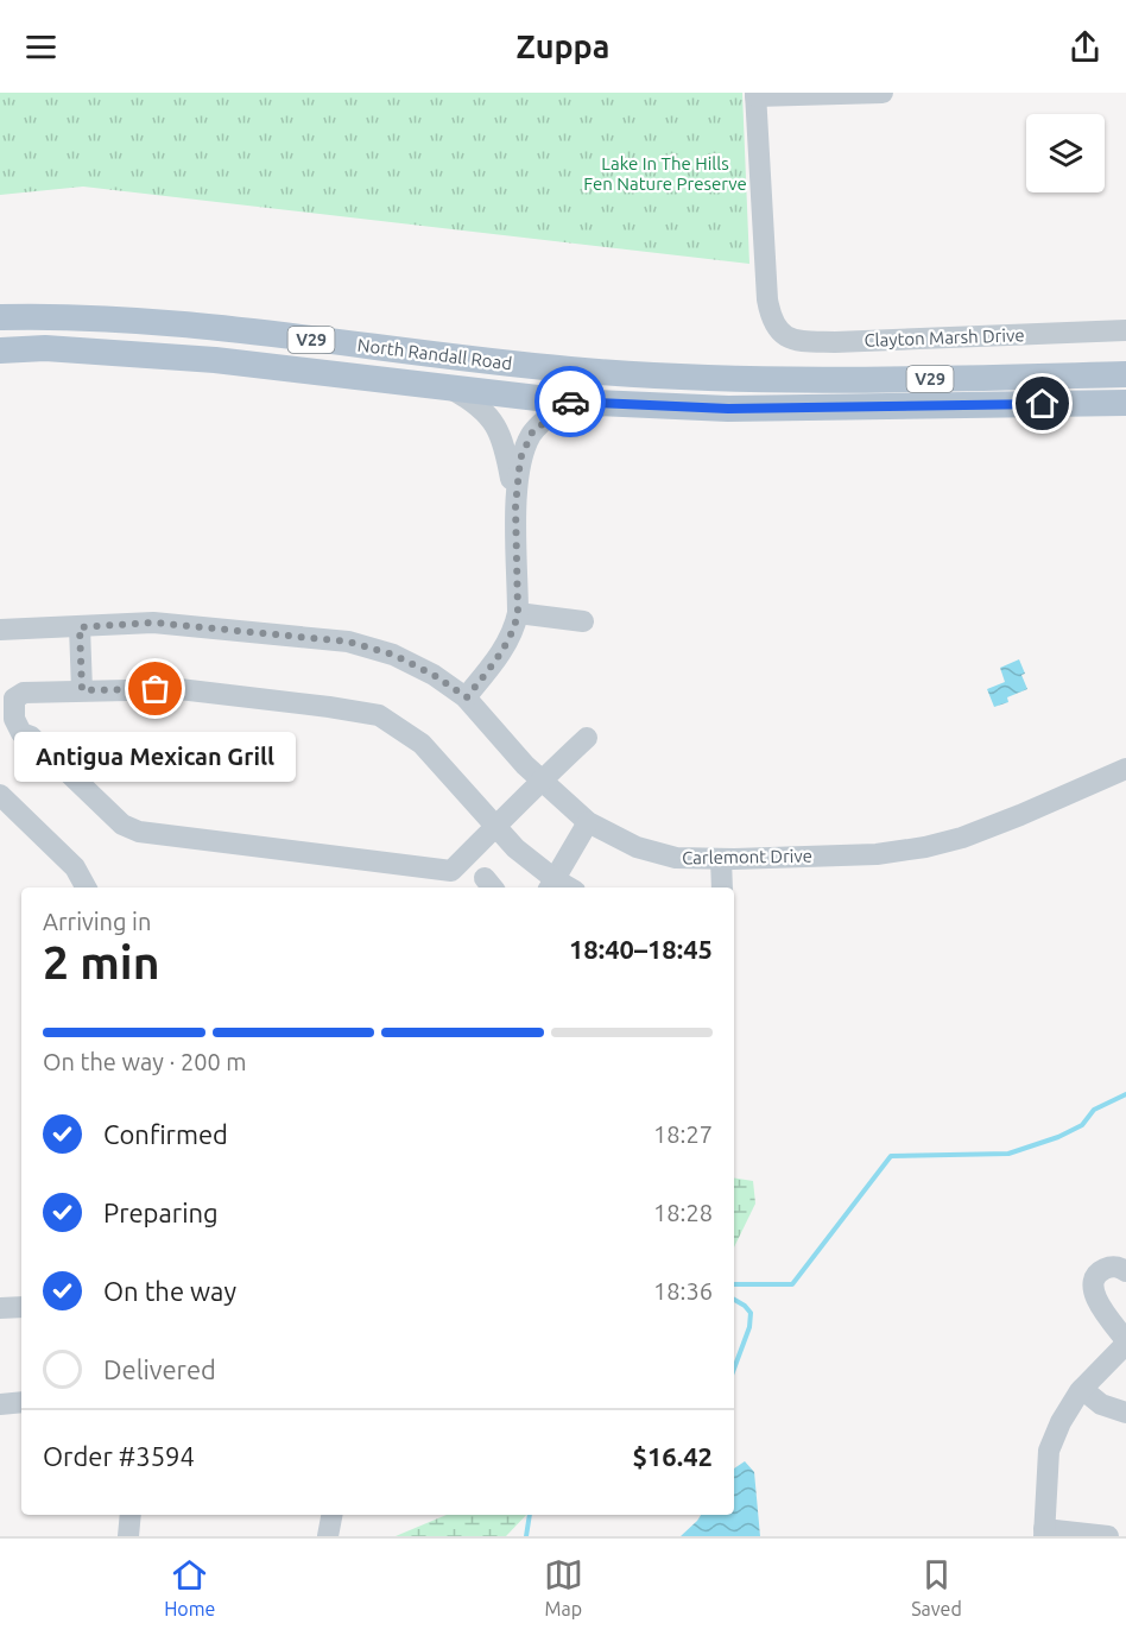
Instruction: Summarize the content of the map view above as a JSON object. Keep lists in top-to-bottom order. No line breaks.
{"streets":{"main road":["V29","North Randall Road"],"street":["Clayton Marsh Drive","Carlemont Drive"]},"parks":["Lake In The Hills Fen Nature Preserve"],"places":["Antigua Mexican Grill"],"page":{"header":"Zuppa","bubble":"Antigua Mexican Grill","heading":["2 min","Arriving in","18:40–18:45"],"panel":["Order #3594","$16.42"],"bar":"On the way · 200 m","list":[["Confirmed","18:27"],["Preparing","18:28"],["On the way","18:36"],"Delivered"],"tabs":["Home","Map","Saved"]}}
